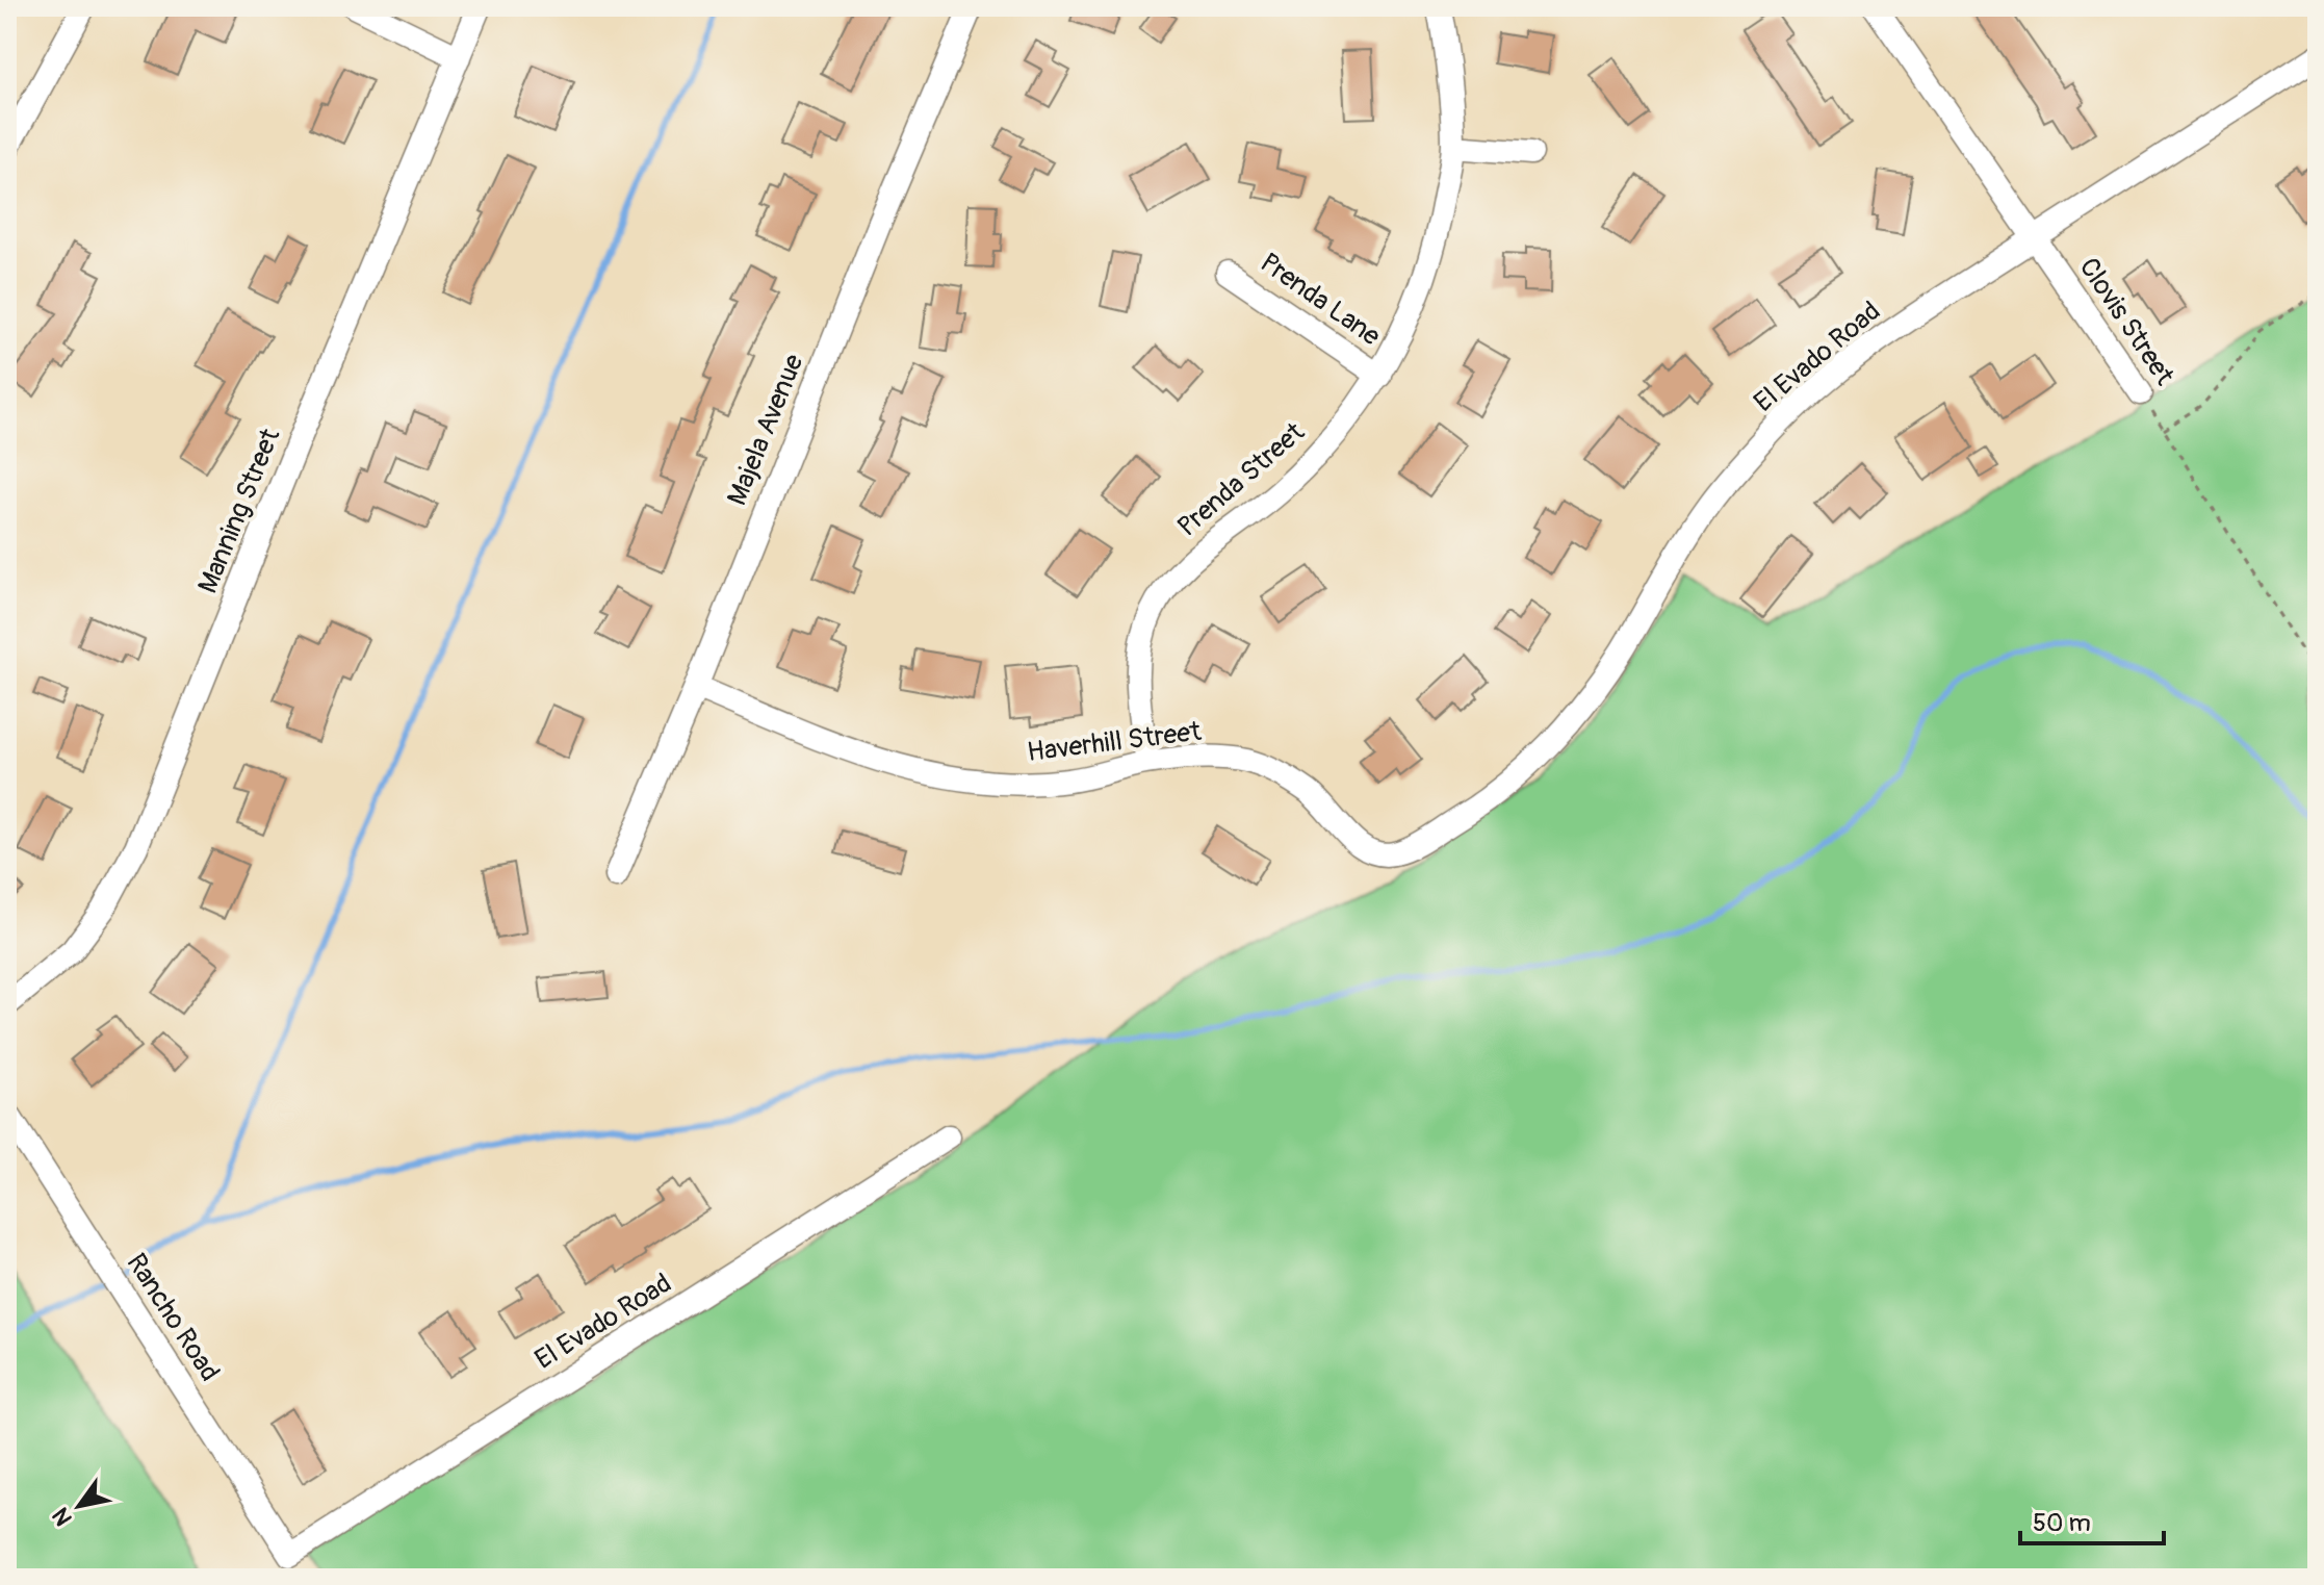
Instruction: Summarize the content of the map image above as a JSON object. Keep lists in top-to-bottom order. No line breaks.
{"streets":{"street":["Prenda Lane","Clovis Street","El Evado Road","Majela Avenue","Prenda Street","Manning Street","Haverhill Street","Rancho Road"]},"crossings":[["Prenda Lane","Prenda Street"],["Clovis Street","El Evado Road"],["El Evado Road","Haverhill Street"],["El Evado Road","Rancho Road"],["Majela Avenue","Haverhill Street"],["Prenda Street","Haverhill Street"]],"scale_bar":"50 m","north":"bottom left"}
